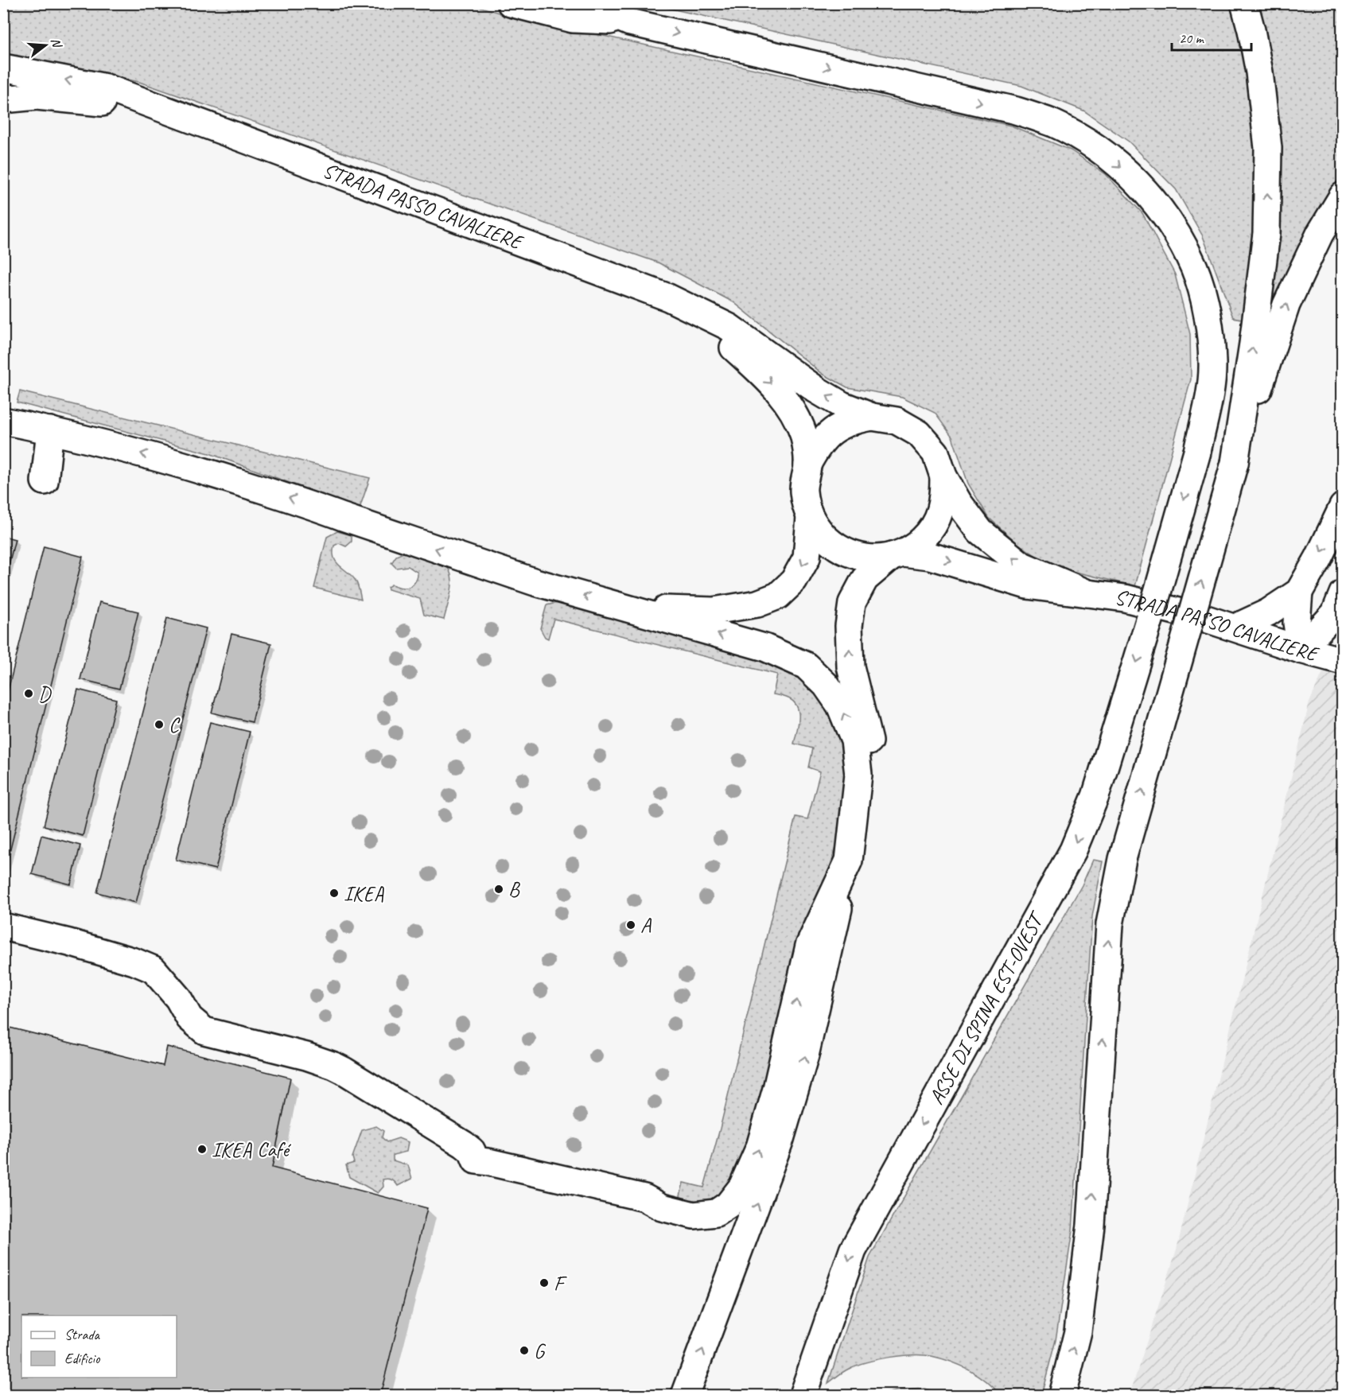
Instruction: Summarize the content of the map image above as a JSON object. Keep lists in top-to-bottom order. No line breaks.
{"streets":{"main road":["STRADA PASSO CAVALIERE","ASSE DI SPINA EST-OVEST"]},"places":["D","C","B","IKEA","A","IKEA Café","F","G"],"legend":["Strada","Edificio"],"scale_bar":"20 m","north":"right"}
